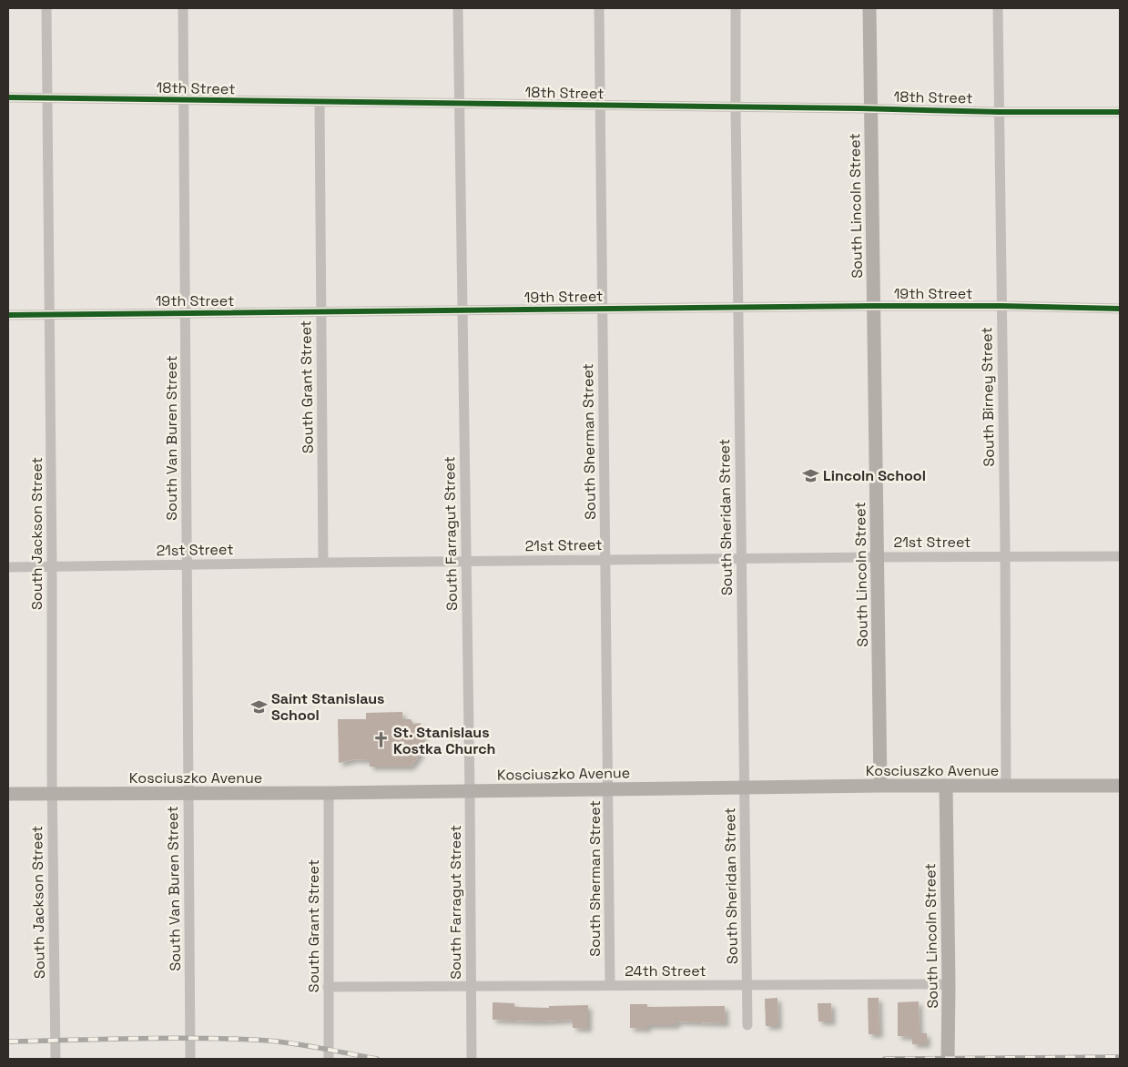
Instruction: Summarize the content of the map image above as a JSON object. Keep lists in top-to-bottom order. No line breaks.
{"streets":{"main road":["South Lincoln Street","Kosciuszko Avenue"],"street":["18th Street","19th Street","South Grant Street","South Birney Street","South Van Buren Street","South Sherman Street","South Sheridan Street","South Jackson Street","South Farragut Street","21st Street","24th Street"]},"crossings":[["18th Street","South Lincoln Street"],["18th Street","South Grant Street"],["18th Street","South Birney Street"],["18th Street","South Van Buren Street"],["18th Street","South Sherman Street"],["18th Street","South Sheridan Street"],["18th Street","South Jackson Street"],["18th Street","South Farragut Street"],["South Lincoln Street","19th Street"],["South Lincoln Street","21st Street"],["South Lincoln Street","Kosciuszko Avenue"],["South Lincoln Street","24th Street"],["19th Street","South Grant Street"],["19th Street","South Birney Street"],["19th Street","South Van Buren Street"],["19th Street","South Sherman Street"],["19th Street","South Sheridan Street"],["19th Street","South Jackson Street"],["19th Street","South Farragut Street"],["South Grant Street","21st Street"],["South Grant Street","Kosciuszko Avenue"],["South Grant Street","24th Street"],["South Birney Street","21st Street"],["South Birney Street","Kosciuszko Avenue"],["South Van Buren Street","21st Street"],["South Van Buren Street","Kosciuszko Avenue"],["South Sherman Street","21st Street"],["South Sherman Street","Kosciuszko Avenue"],["South Sherman Street","24th Street"],["South Sheridan Street","21st Street"],["South Sheridan Street","Kosciuszko Avenue"],["South Sheridan Street","24th Street"],["South Jackson Street","21st Street"],["South Jackson Street","Kosciuszko Avenue"],["South Farragut Street","21st Street"],["South Farragut Street","Kosciuszko Avenue"],["South Farragut Street","24th Street"]],"places":{"school or university":["Lincoln School","Saint Stanislaus School"],"church":["St. Stanislaus Kostka Church"]}}
